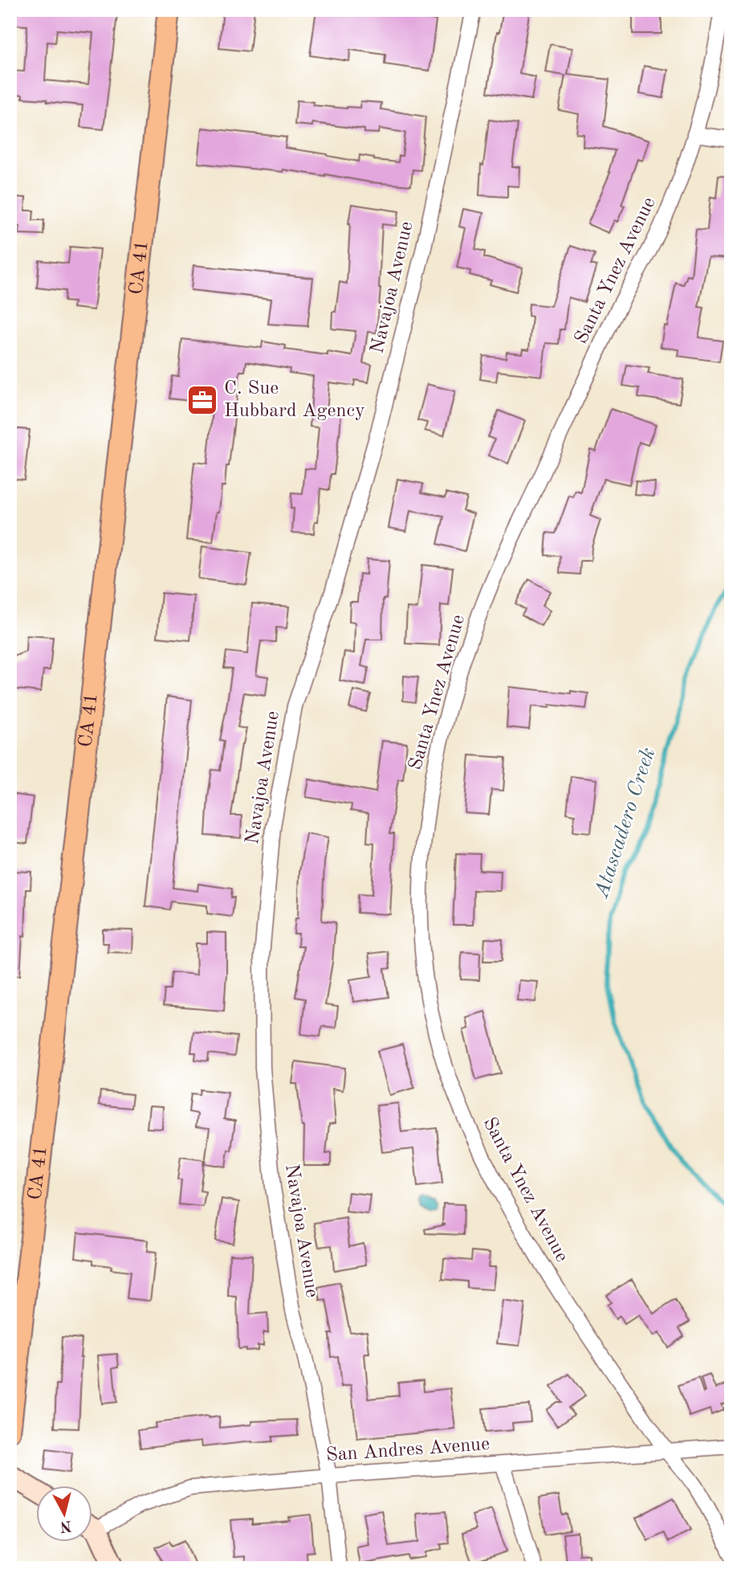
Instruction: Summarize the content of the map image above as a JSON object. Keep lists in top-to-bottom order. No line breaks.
{"streets":{"main road":["CA 41"],"street":["Santa Ynez Avenue","Navajoa Avenue","San Andres Avenue"]},"crossings":[["Santa Ynez Avenue","San Andres Avenue"],["Navajoa Avenue","San Andres Avenue"]],"water":["Atascadero Creek"],"places":{"office":["C. Sue Hubbard Agency"]},"north":"bottom"}
